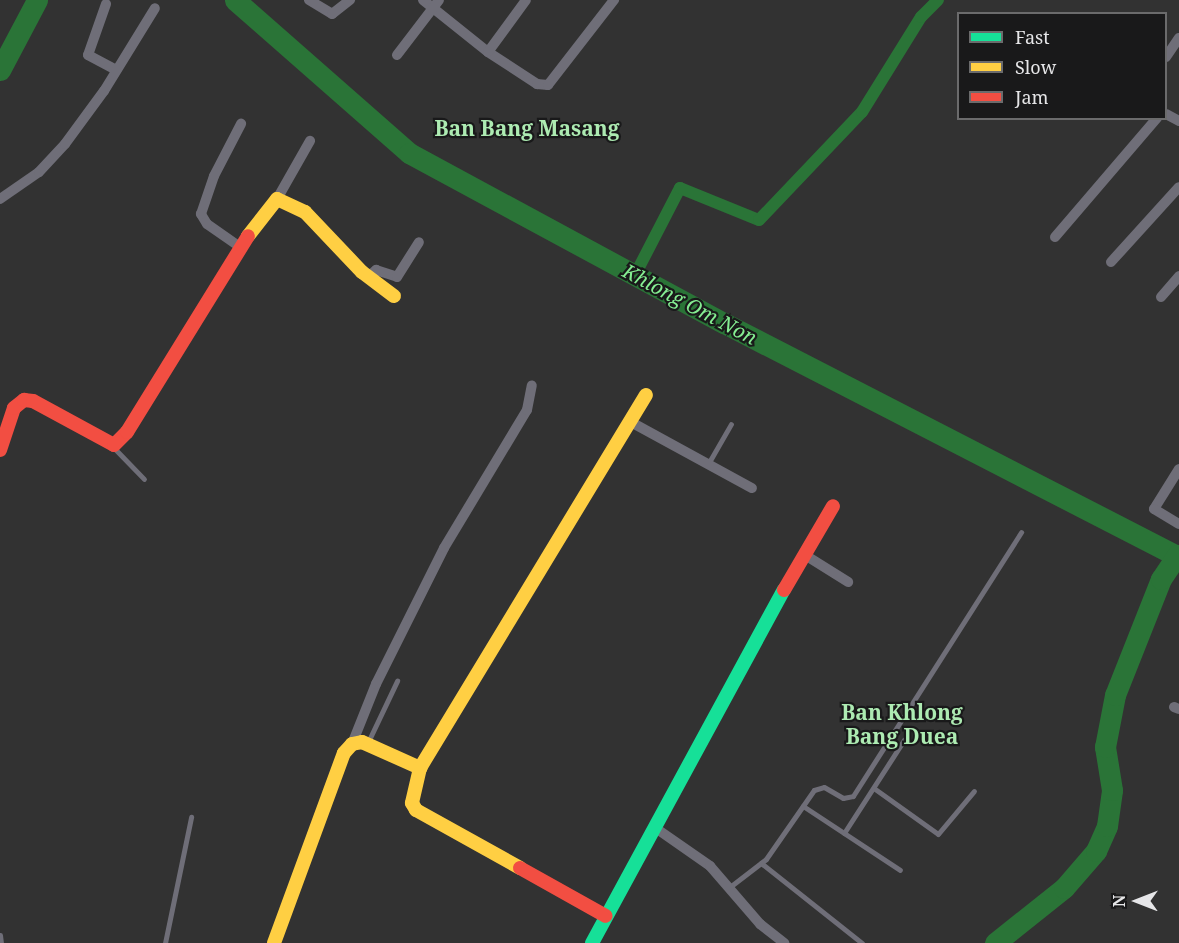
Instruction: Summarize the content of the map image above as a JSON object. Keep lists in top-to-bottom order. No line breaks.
{"districts":["Ban Bang Masang","Ban Khlong Bang Duea"],"water":["Khlong Om Non"],"legend":["Fast","Slow","Jam"],"north":"left"}
